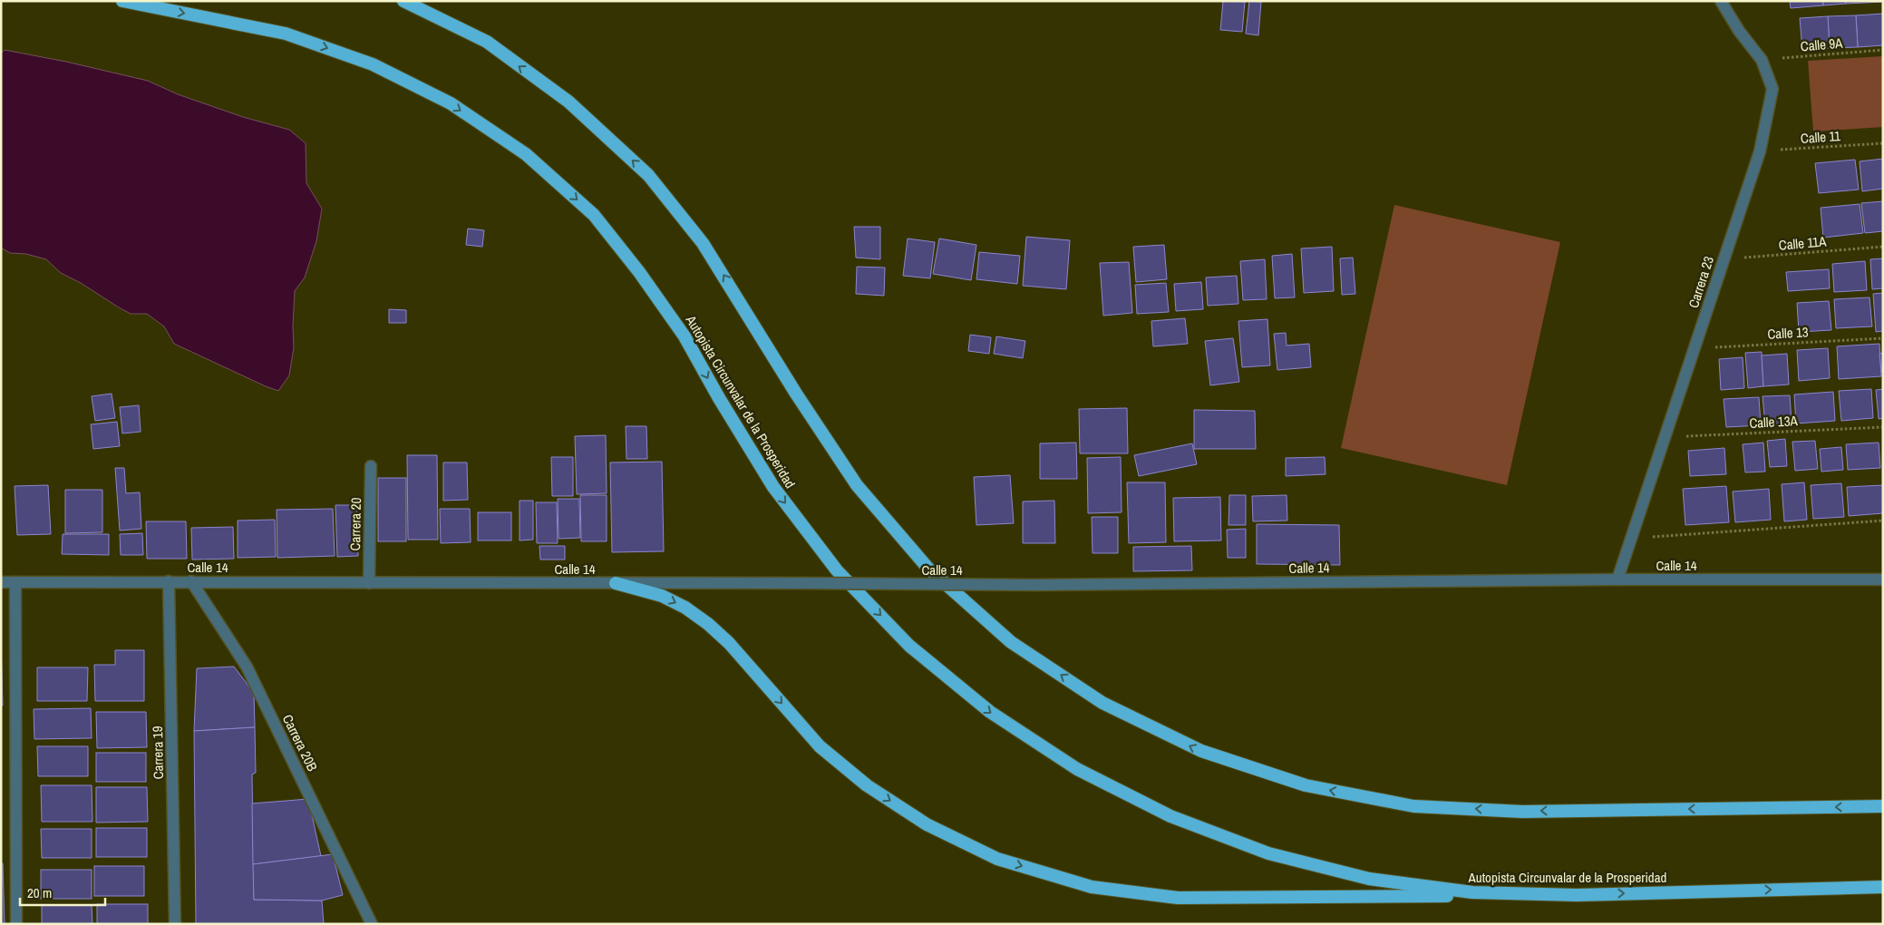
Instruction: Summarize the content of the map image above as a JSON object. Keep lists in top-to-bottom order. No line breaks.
{"streets":{"highway":["Autopista Circunvalar de la Prosperidad"],"street":["Carrera 23","Carrera 20","Calle 14","Carrera 20B","Carrera 19"],"path":["Calle 9A","Calle 11","Calle 11A","Calle 13","Calle 13A"]},"crossings":[["Calle 9A","Carrera 23"],["Calle 11","Carrera 23"],["Calle 11A","Carrera 23"],["Carrera 23","Calle 13"],["Carrera 23","Calle 13A"],["Carrera 23","Calle 14"],["Carrera 20","Calle 14"],["Calle 14","Carrera 20B"],["Calle 14","Carrera 19"]],"scale_bar":"20 m"}
